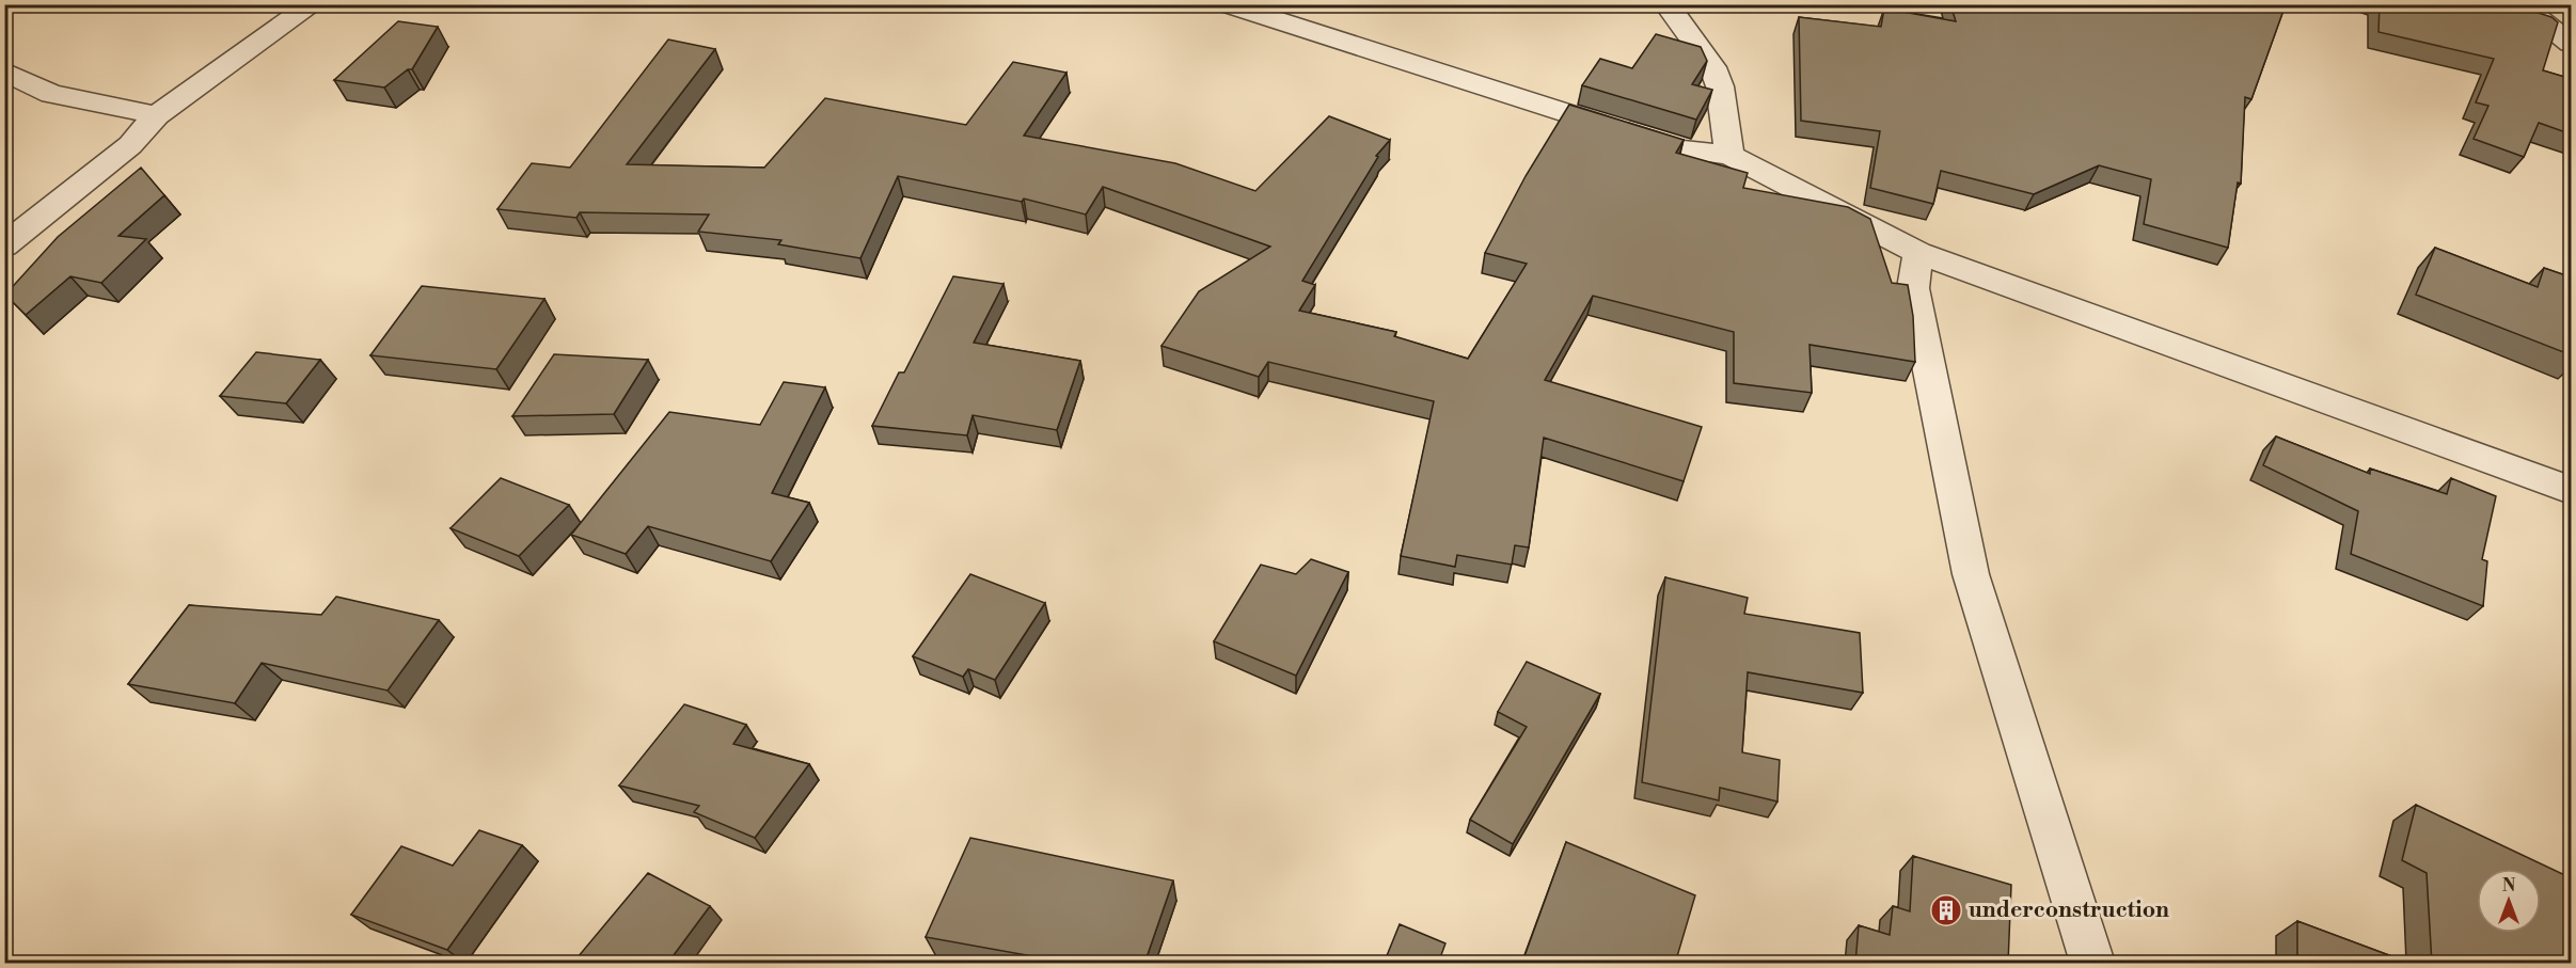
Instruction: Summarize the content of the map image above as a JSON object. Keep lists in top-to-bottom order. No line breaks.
{"places":{"building":["underconstruction"]},"north":"top"}
